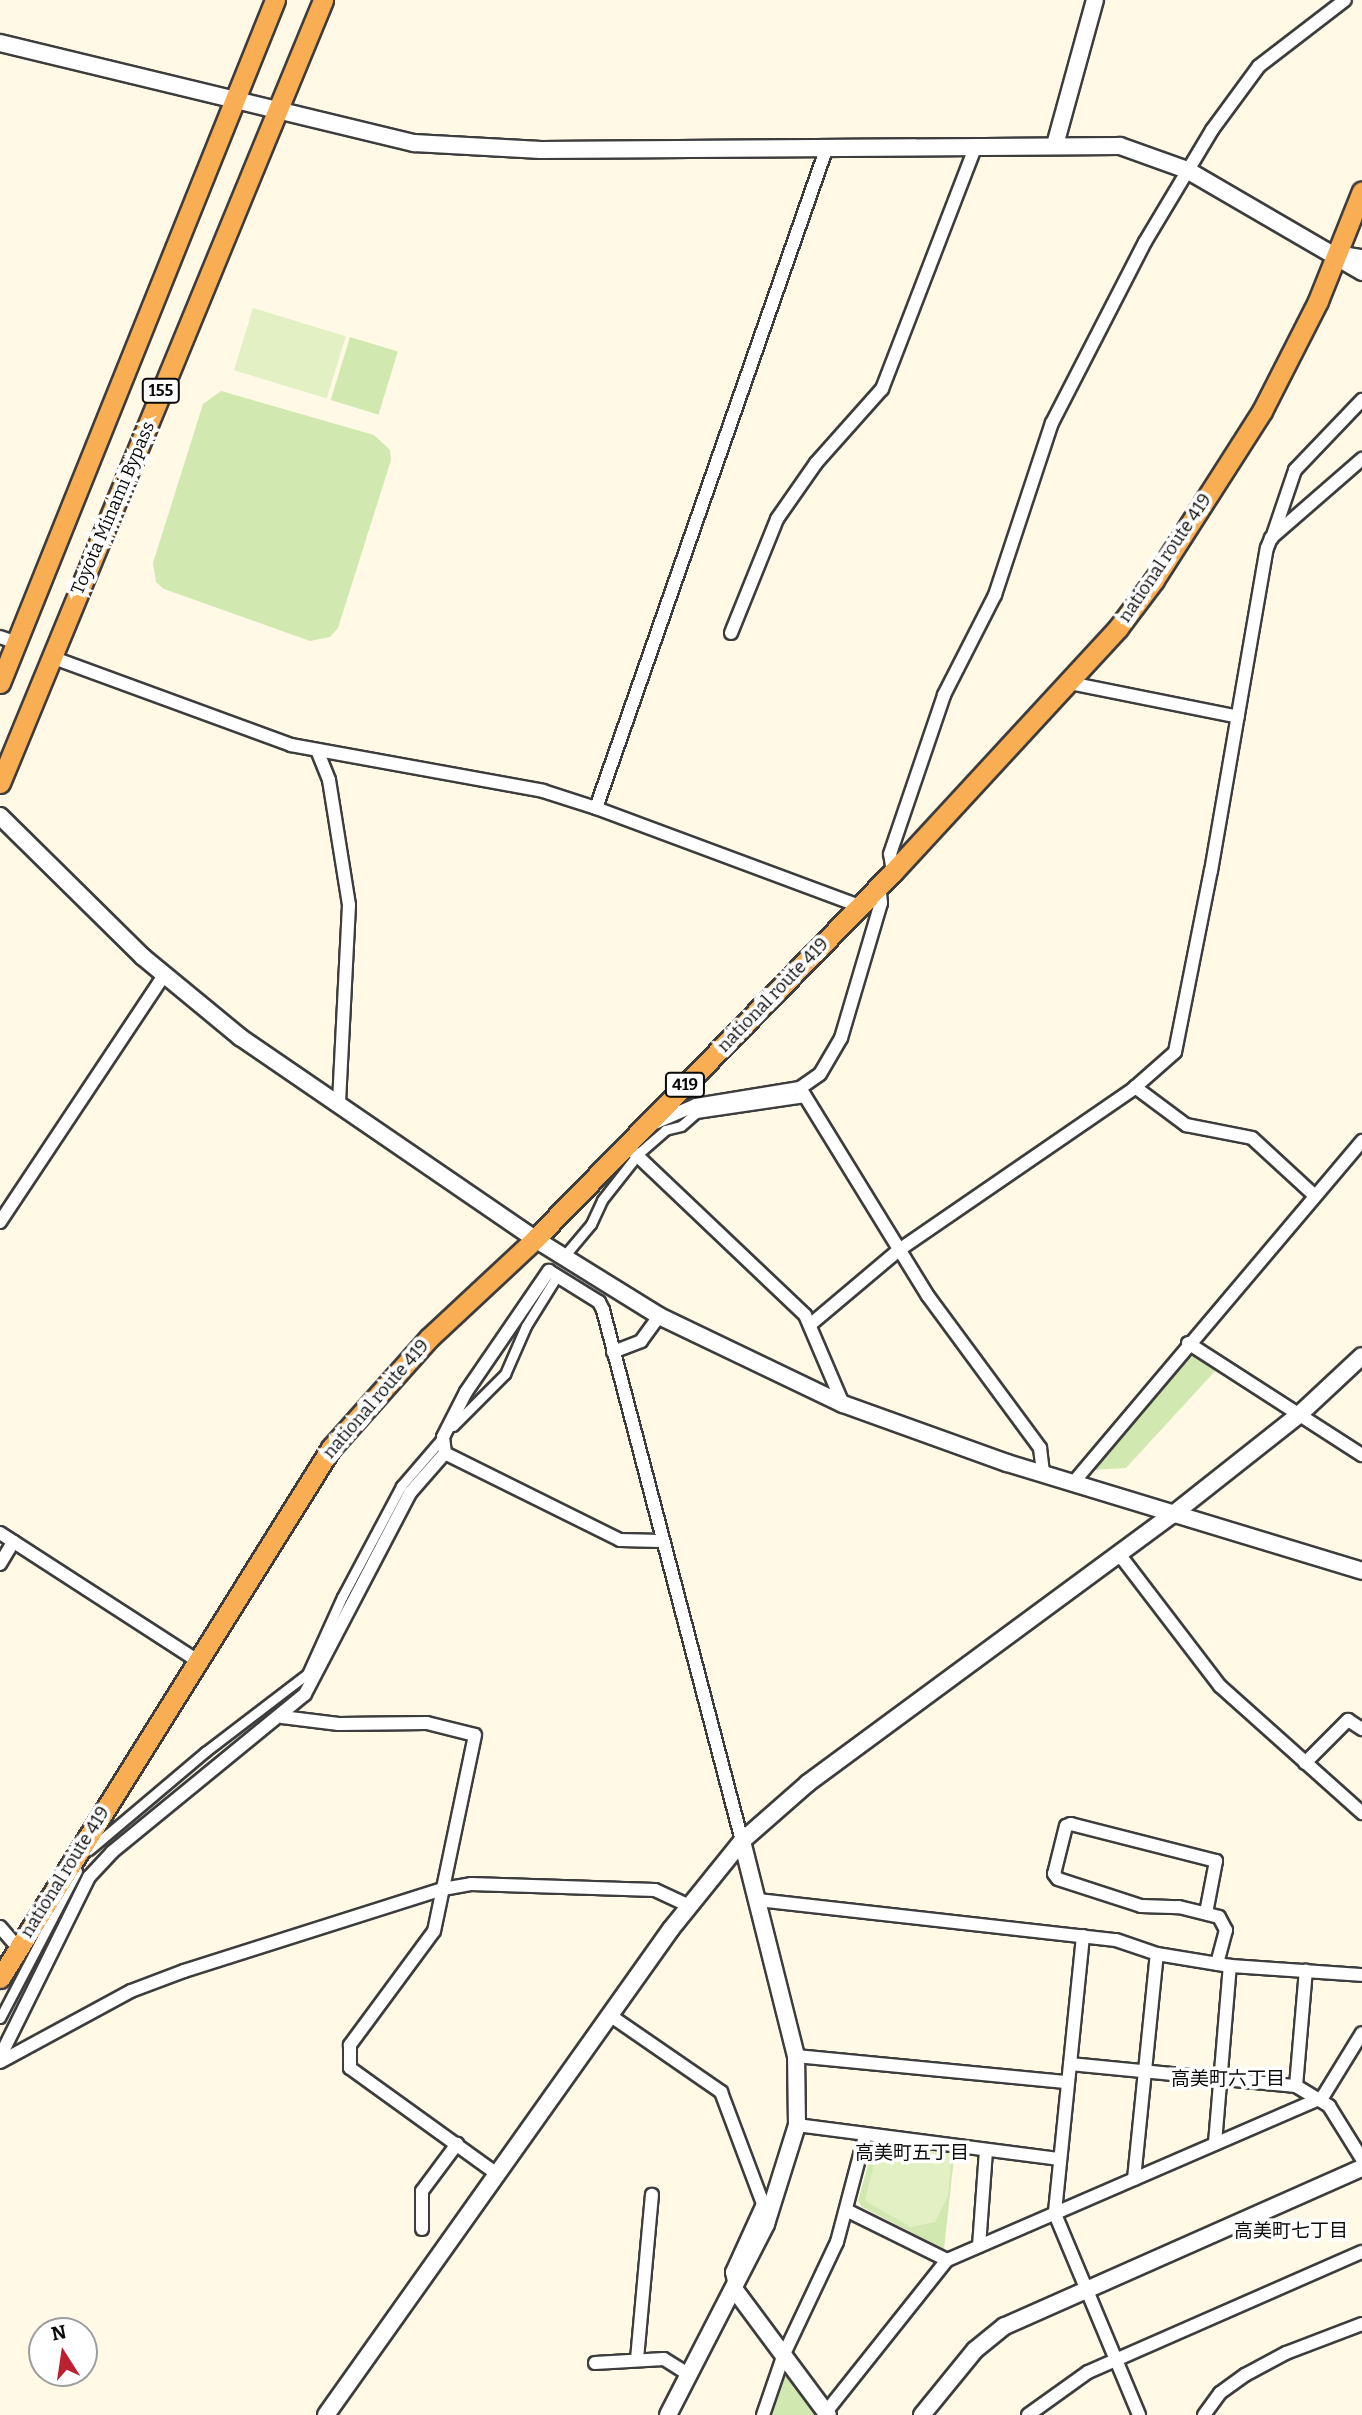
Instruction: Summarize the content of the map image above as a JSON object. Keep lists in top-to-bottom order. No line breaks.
{"streets":{"highway":["155","Toyota Minami Bypass","national route 419","419"]},"districts":["高美町六丁目","高美町五丁目","高美町七丁目"],"north":"top"}
